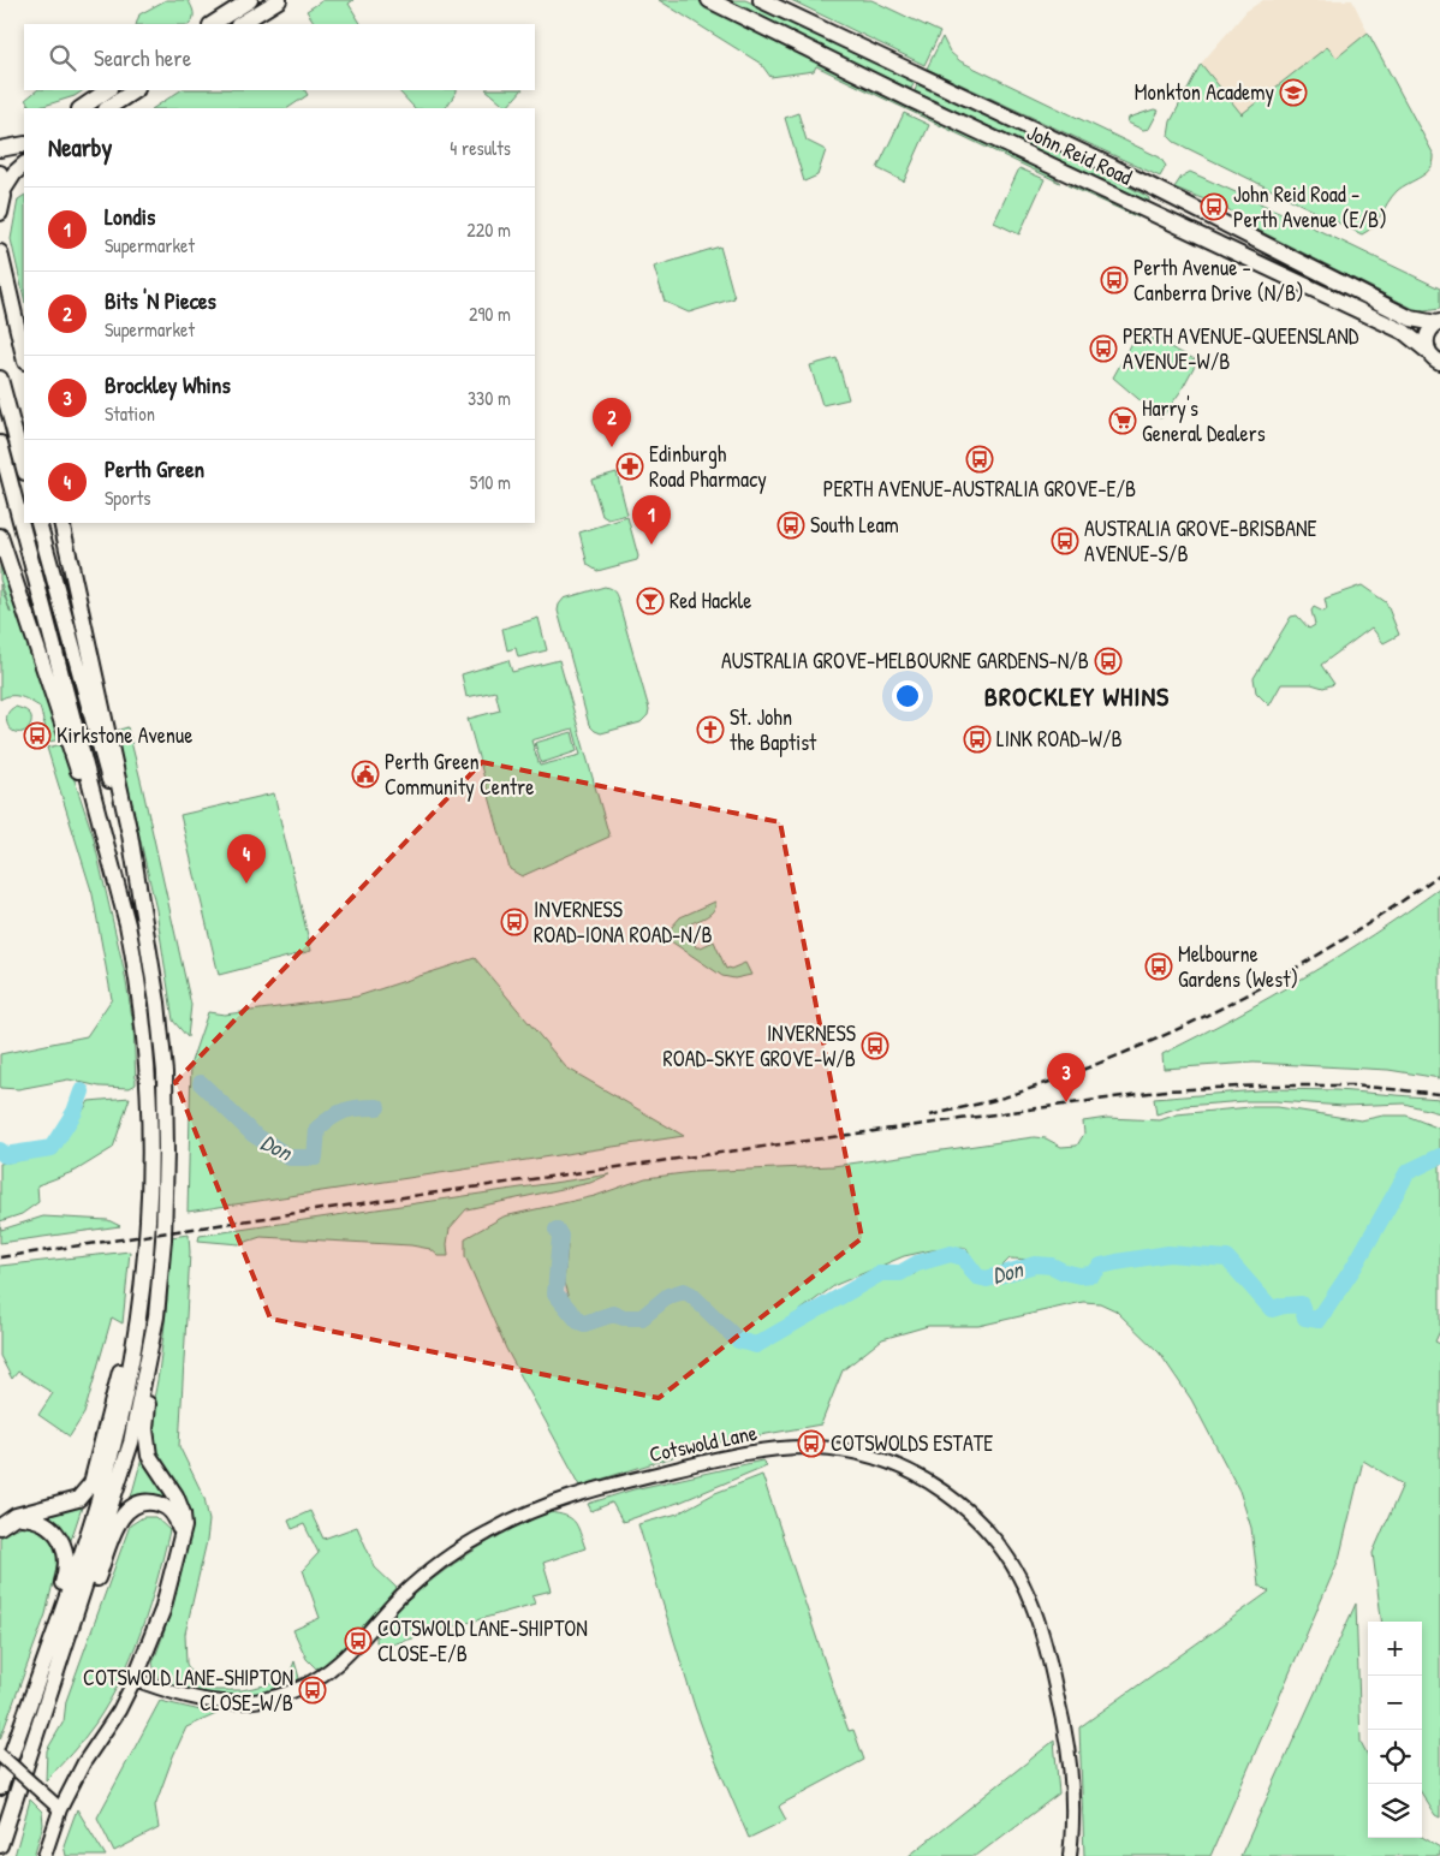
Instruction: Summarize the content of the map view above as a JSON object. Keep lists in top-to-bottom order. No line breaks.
{"streets":{"highway":["John Reid Road"],"street":["Cotswold Lane"]},"districts":["BROCKLEY WHINS"],"water":["Don"],"places":{"school or university":["Monkton Academy"],"bus stop":["John Reid Road - Perth Avenue (E/B)","Perth Avenue - Canberra Drive (N/B)","PERTH AVENUE-QUEENSLAND AVENUE-W/B","PERTH AVENUE-AUSTRALIA GROVE-E/B","South Leam","AUSTRALIA GROVE-BRISBANE AVENUE-S/B","AUSTRALIA GROVE-MELBOURNE GARDENS-N/B","Kirkstone Avenue","LINK ROAD-W/B","INVERNESS ROAD-IONA ROAD-N/B","Melbourne Gardens (West)","INVERNESS ROAD-SKYE GROVE-W/B","COTSWOLDS ESTATE","COTSWOLD LANE-SHIPTON CLOSE-E/B","COTSWOLD LANE-SHIPTON CLOSE-W/B"],"supermarket":["Harry's General Dealers"],"pharmacy":["Edinburgh Road Pharmacy"],"bar":["Red Hackle"],"church":["St. John the Baptist"],"public building":["Perth Green Community Centre"]},"page":{"search":"Search here","heading":["Nearby","4 results"],"list":[{"mark":"1","name":"Londis","note":"Supermarket","value":"220 m"},{"mark":"2","name":"Bits 'N Pieces","note":"Supermarket","value":"290 m"},{"mark":"3","name":"Brockley Whins","note":"Station","value":"330 m"},{"mark":"4","name":"Perth Green","note":"Sports","value":"510 m"}],"pins":["2","1","4","3"],"map_buttons":["+","−"]}}
